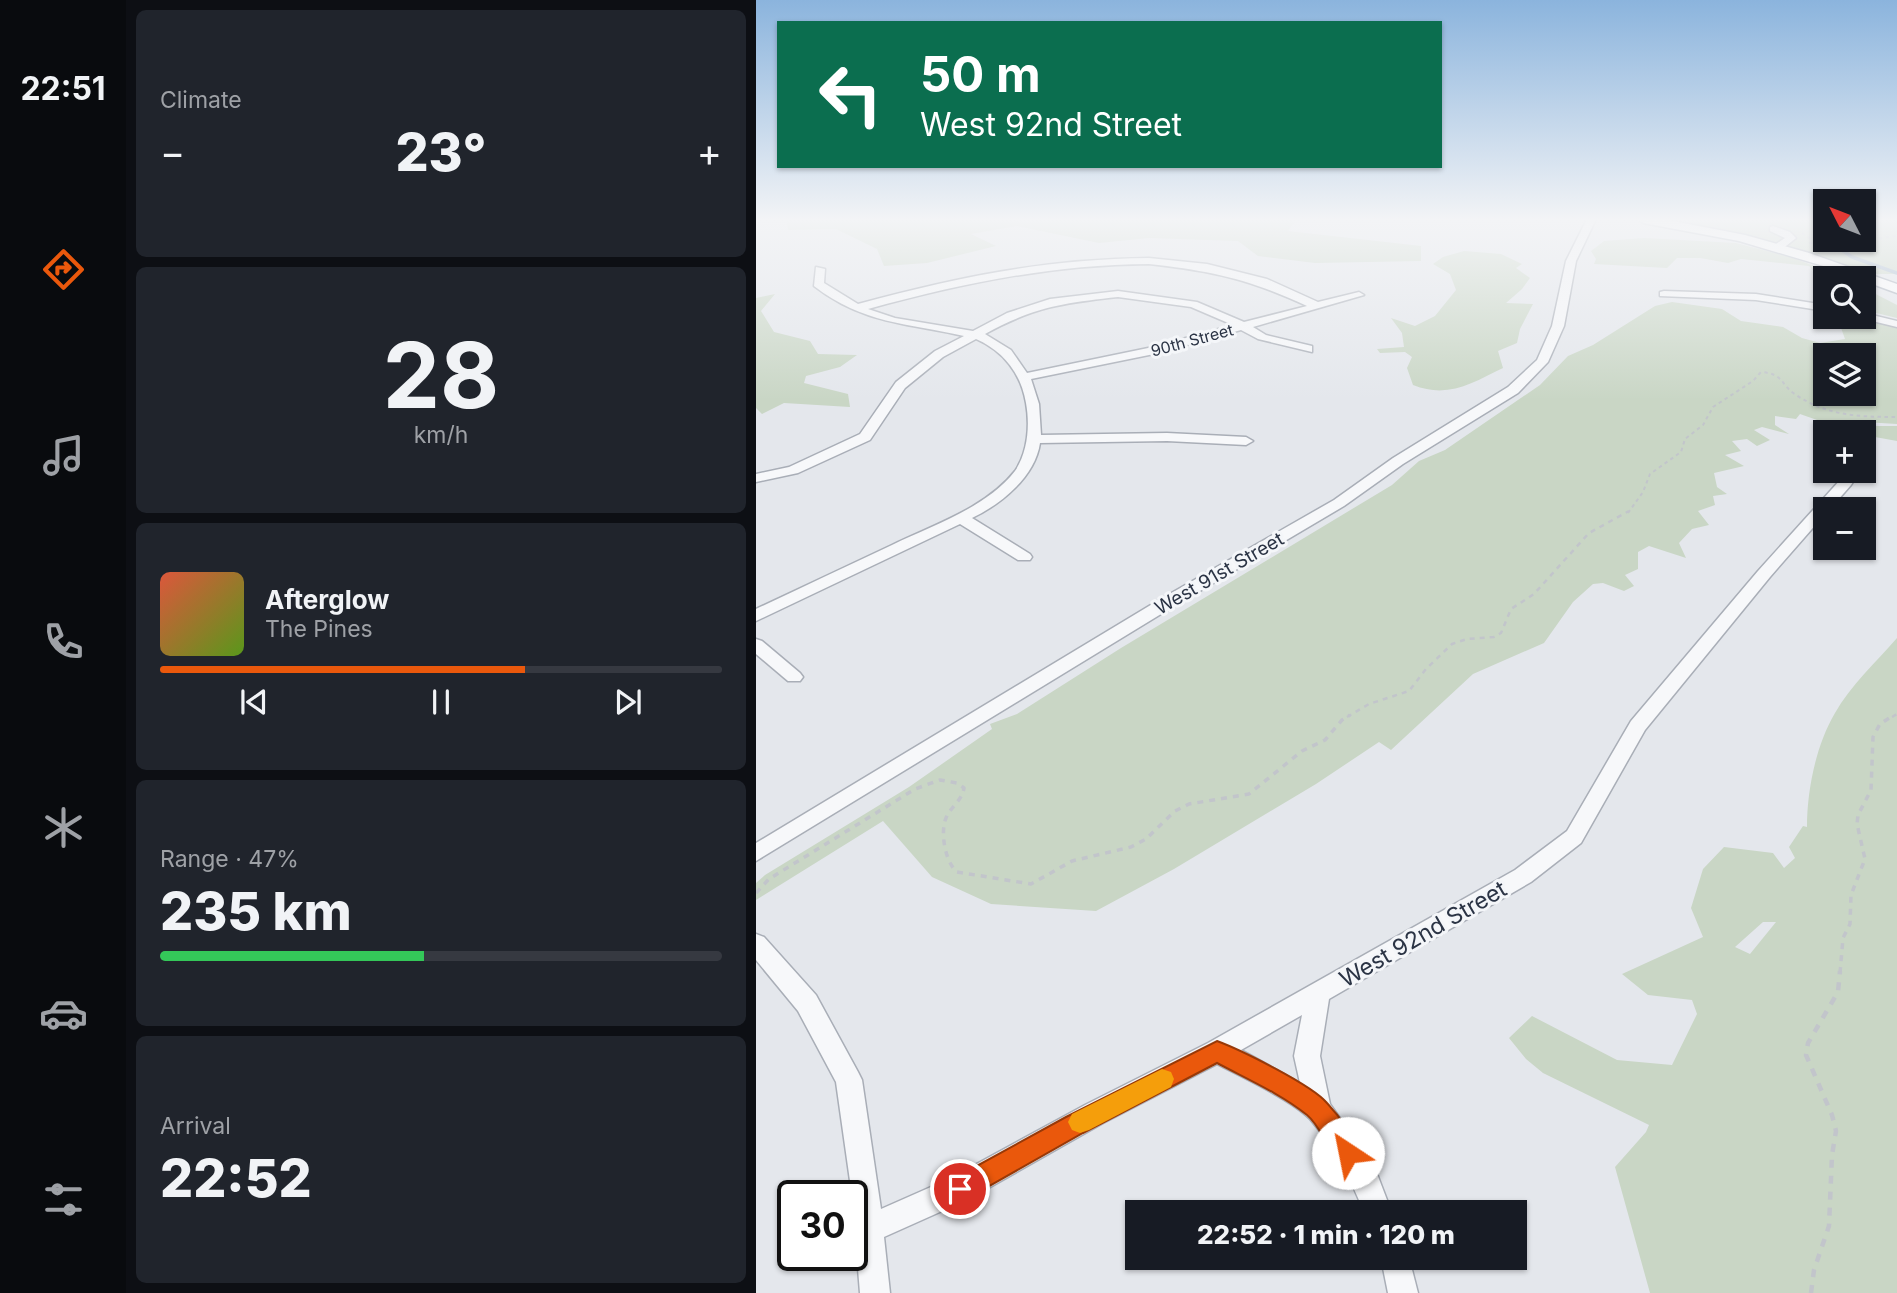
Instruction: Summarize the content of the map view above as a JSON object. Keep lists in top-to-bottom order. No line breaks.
{"streets":{"street":["90th Street","West 91st Street","West 92nd Street"]},"north":"top left","page":{"tabs":"22:51","tile":["Climate",["28","km/h"],["Range · 47%","235 km"],["Arrival","22:52"]],"turn":["50 m","West 92nd Street"],"heat":["−","23°","+"],"map_buttons":["+","−"],"song":["Afterglow","The Pines"],"limit":"30","trip":"22:52 · 1 min · 120 m"}}
